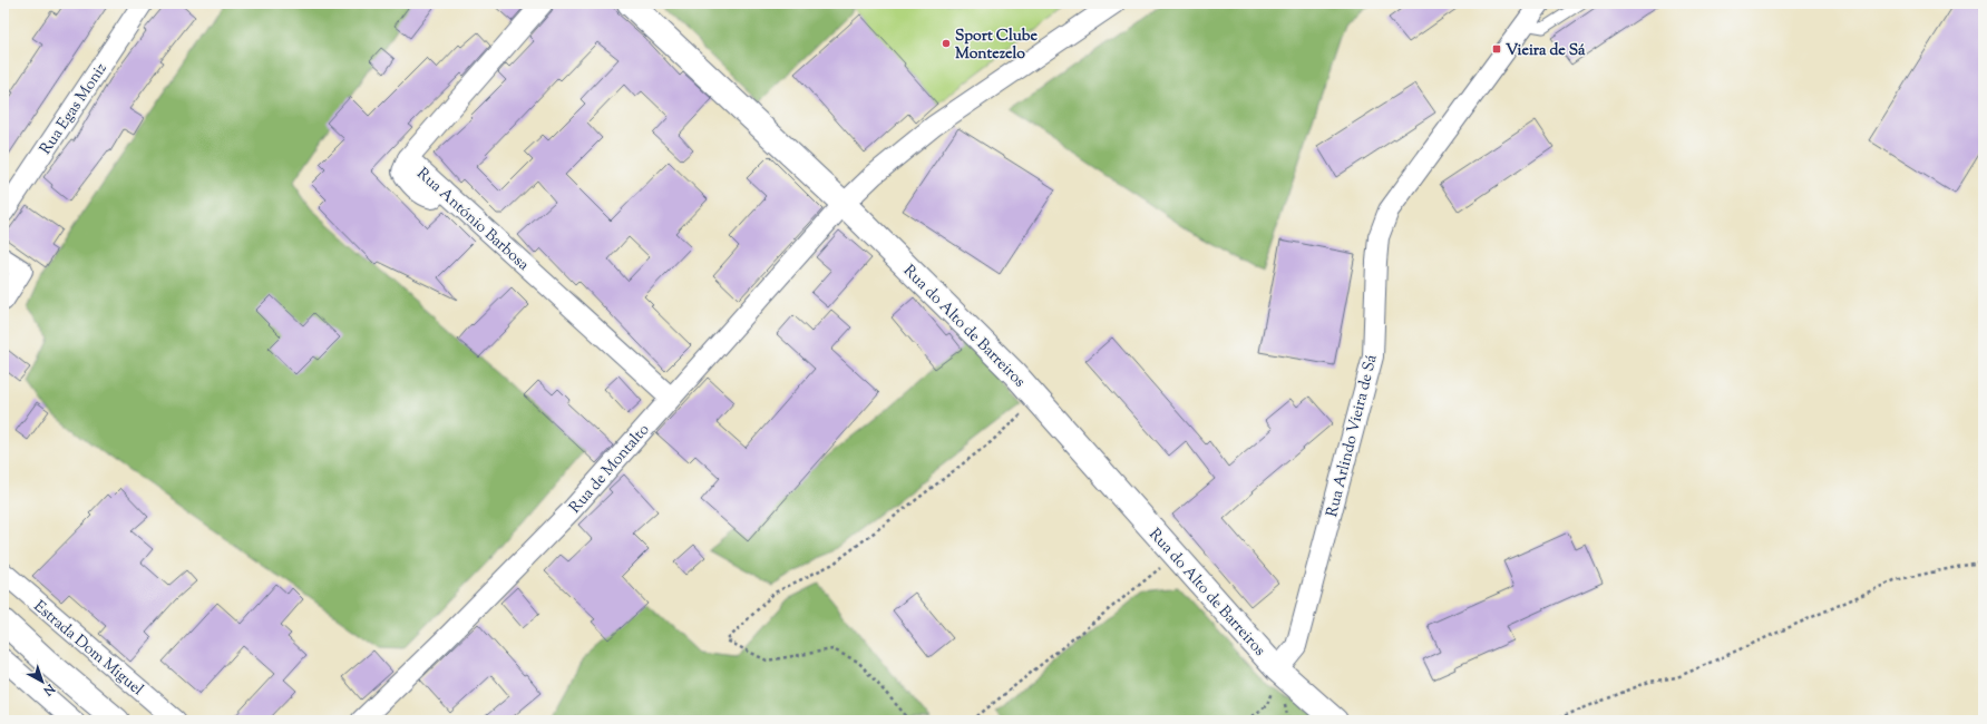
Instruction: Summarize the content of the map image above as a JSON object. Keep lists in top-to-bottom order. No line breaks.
{"streets":{"street":["Rua Egas Moniz","Rua António Barbosa","Rua do Alto de Barreiros","Rua Arlindo Vieira de Sá","Rua de Montalto","Estrada Dom Miguel"]},"crossings":[["Rua António Barbosa","Rua de Montalto"],["Rua do Alto de Barreiros","Rua Arlindo Vieira de Sá"],["Rua do Alto de Barreiros","Rua de Montalto"]],"places":{"other":["Sport Clube Montezelo"],"transit":["Vieira de Sá"]},"north":"bottom right"}
